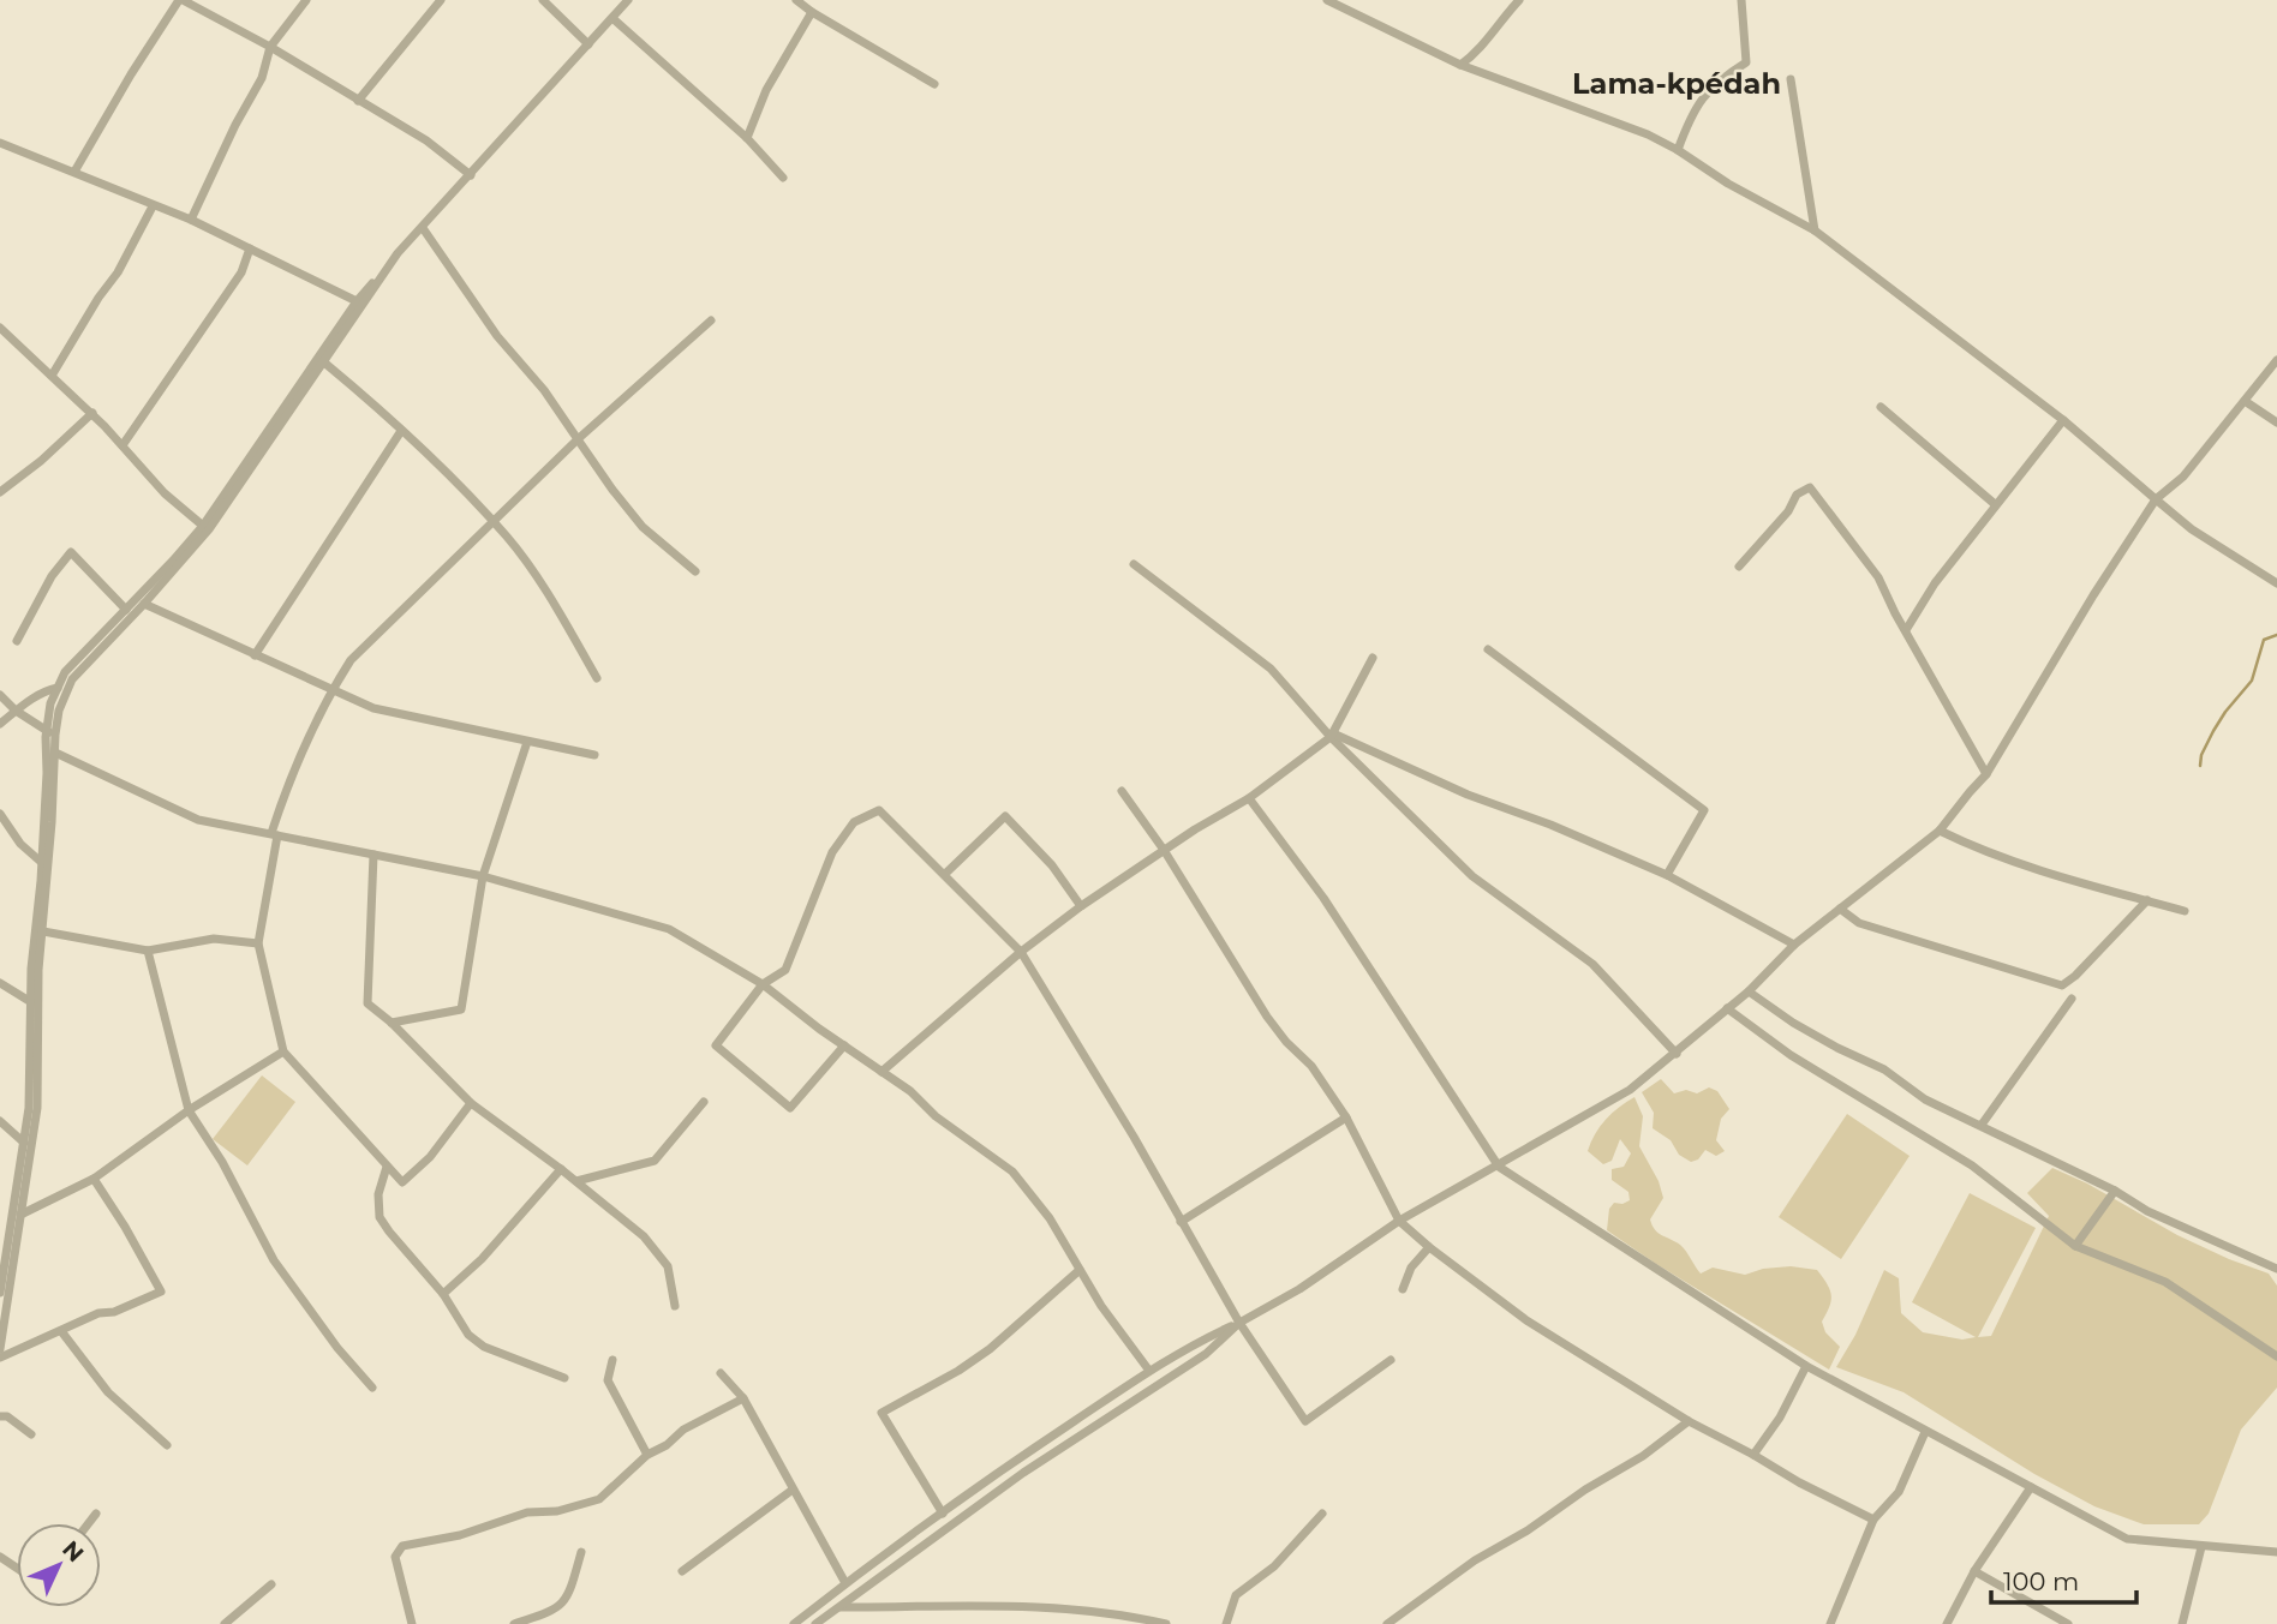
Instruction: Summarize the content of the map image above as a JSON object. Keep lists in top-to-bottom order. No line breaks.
{"districts":["Lama-kpédah"],"scale_bar":"100 m","north":"top right"}
